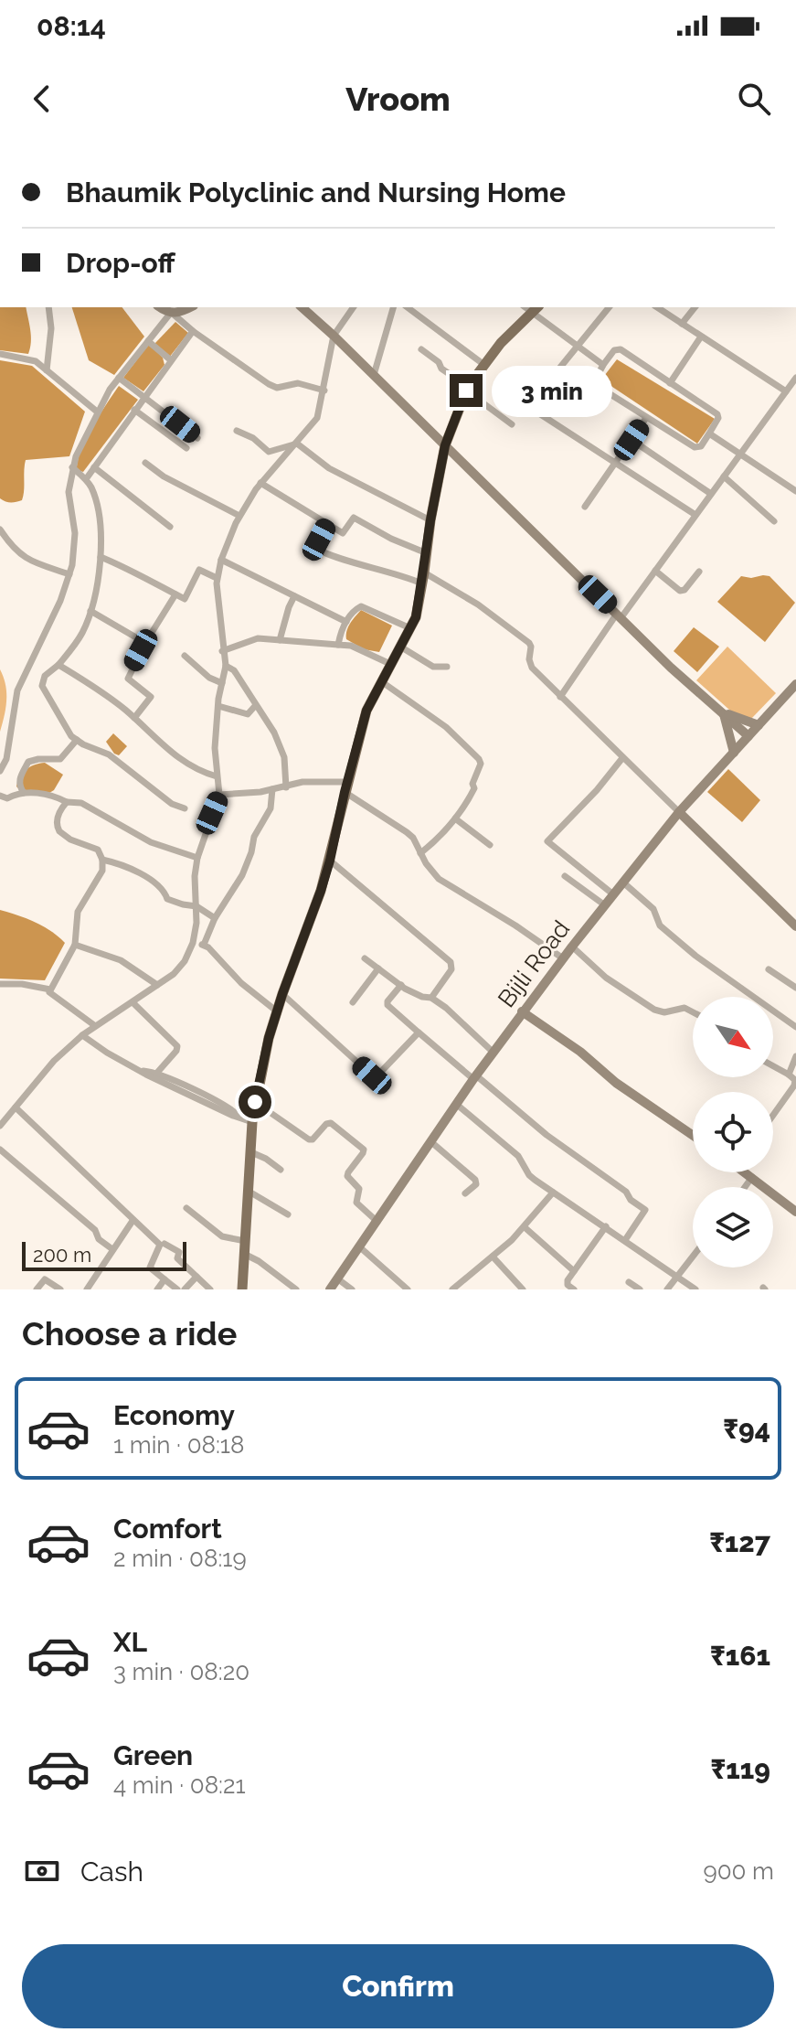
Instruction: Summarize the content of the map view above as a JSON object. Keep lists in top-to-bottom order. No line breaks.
{"streets":{"street":["Bijli Road"]},"scale_bar":"200 m","north":"bottom right","page":{"status":"08:14","header":"Vroom","banner":["Bhaumik Polyclinic and Nursing Home","Drop-off"],"bubble":"3 min","scale":"200 m","heading":"Choose a ride","list":[{"name":"Economy","note":"1 min · 08:18","value":"₹94"},{"name":"Comfort","note":"2 min · 08:19","value":"₹127"},{"name":"XL","note":"3 min · 08:20","value":"₹161"},{"name":"Green","note":"4 min · 08:21","value":"₹119"}],"pay":["Cash","900 m"],"buttons":"Confirm"}}
